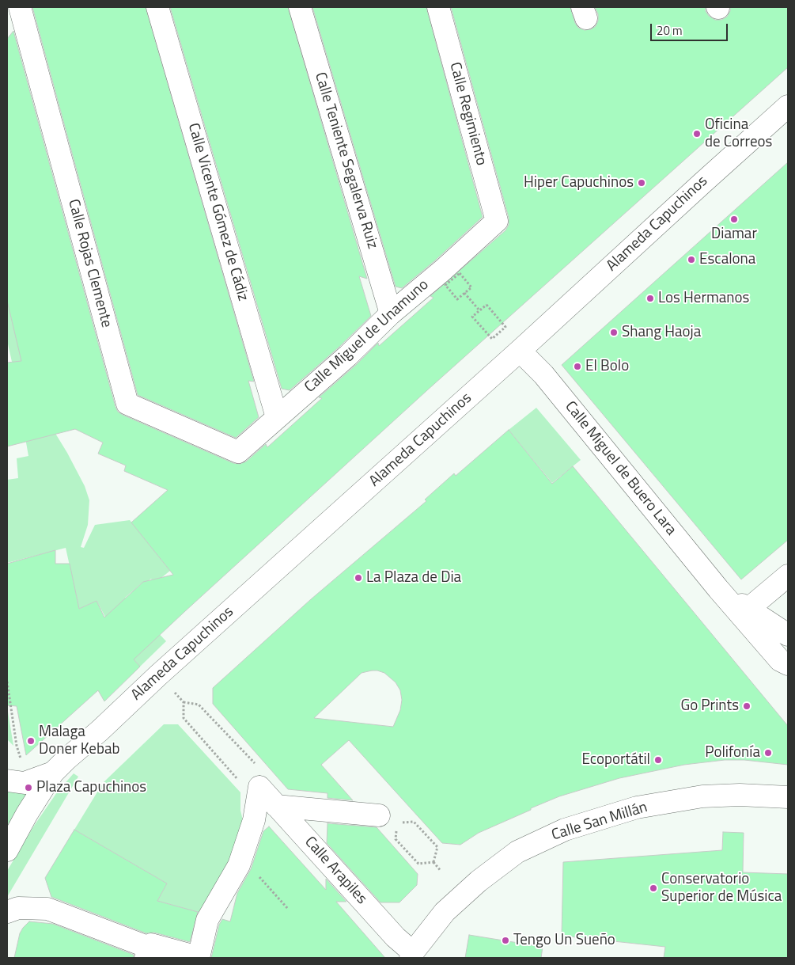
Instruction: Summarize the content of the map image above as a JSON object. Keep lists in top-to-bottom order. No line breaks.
{"streets":{"street":["Calle Regimiento","Calle Teniente Segalerva Ruiz","Calle Vicente Gómez de Cádiz","Alameda Capuchinos","Calle Rojas Clemente","Calle Miguel de Unamuno","Calle Miguel de Buero Lara","Calle San Millán","Calle Arapiles"]},"crossings":[["Calle Regimiento","Calle Miguel de Unamuno"],["Calle Teniente Segalerva Ruiz","Calle Miguel de Unamuno"],["Calle Vicente Gómez de Cádiz","Calle Miguel de Unamuno"],["Alameda Capuchinos","Calle Miguel de Buero Lara"],["Calle Rojas Clemente","Calle Miguel de Unamuno"],["Calle San Millán","Calle Arapiles"]],"places":["Oficina de Correos","Hiper Capuchinos","Diamar","Escalona","Los Hermanos","Shang Haoja","El Bolo","La Plaza de Dia","Go Prints","Malaga Doner Kebab","Polifonía","Ecoportátil","Plaza Capuchinos","Conservatorio Superior de Música","Tengo Un Sueño"],"scale_bar":"20 m"}
